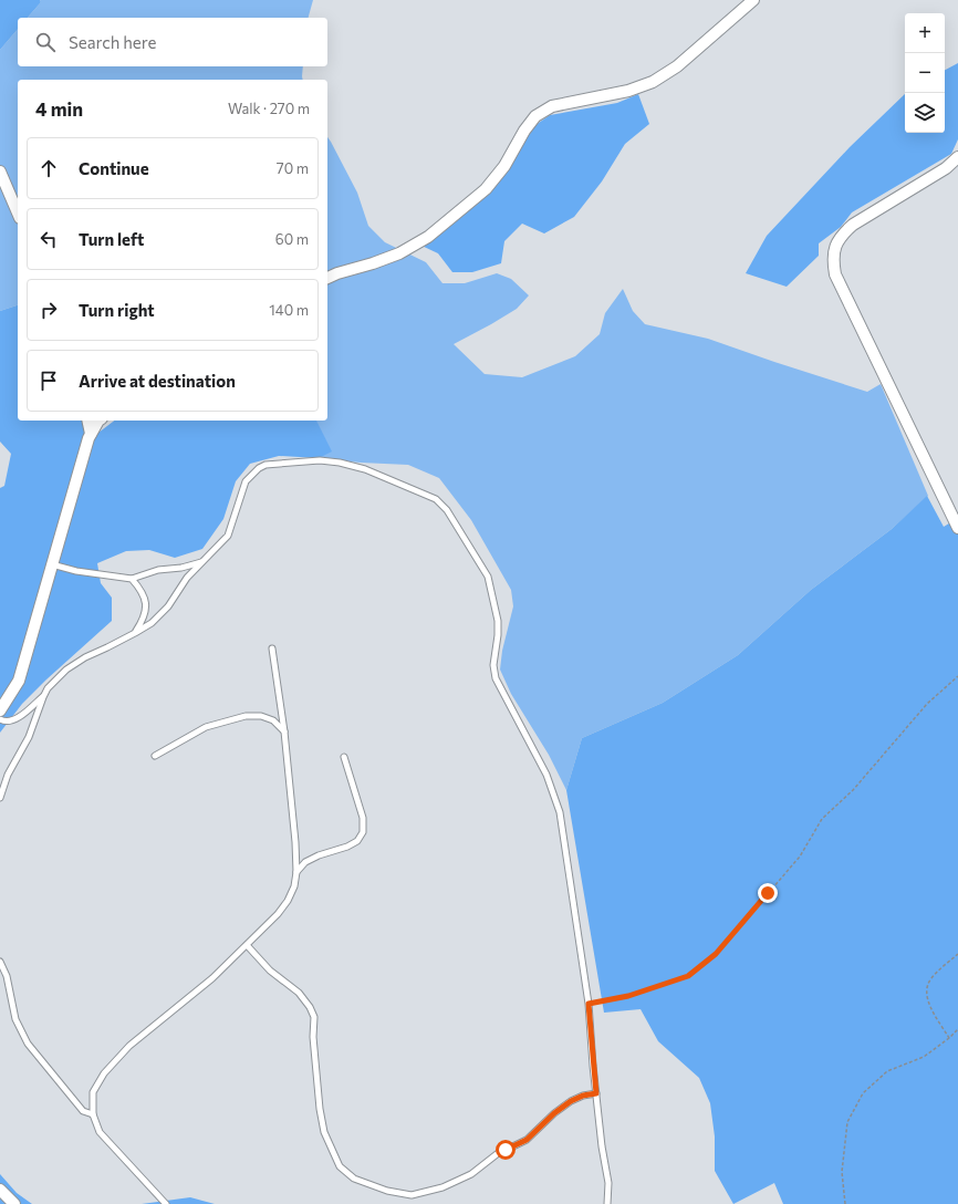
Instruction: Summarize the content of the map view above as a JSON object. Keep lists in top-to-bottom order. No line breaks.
{"page":{"map_buttons":["+","−"],"search":"Search here","heading":["4 min","Walk · 270 m"],"list":[["Continue","70 m"],["Turn left","60 m"],["Turn right","140 m"],"Arrive at destination"]}}
